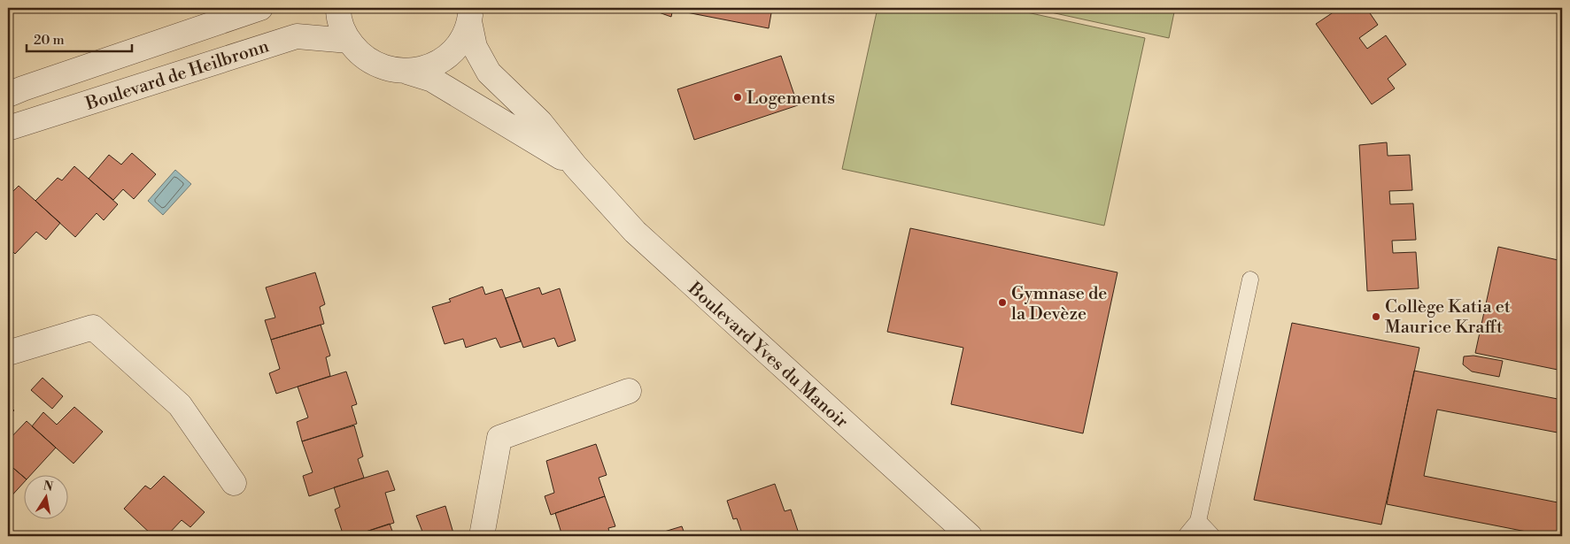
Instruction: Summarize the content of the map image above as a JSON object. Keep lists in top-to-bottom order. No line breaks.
{"streets":{"street":["Boulevard de Heilbronn","Boulevard Yves du Manoir"]},"crossings":[["Boulevard de Heilbronn","Boulevard Yves du Manoir"]],"places":["Logements","Gymnase de la Devèze","Collège Katia et Maurice Krafft"],"scale_bar":"20 m","north":"top"}
